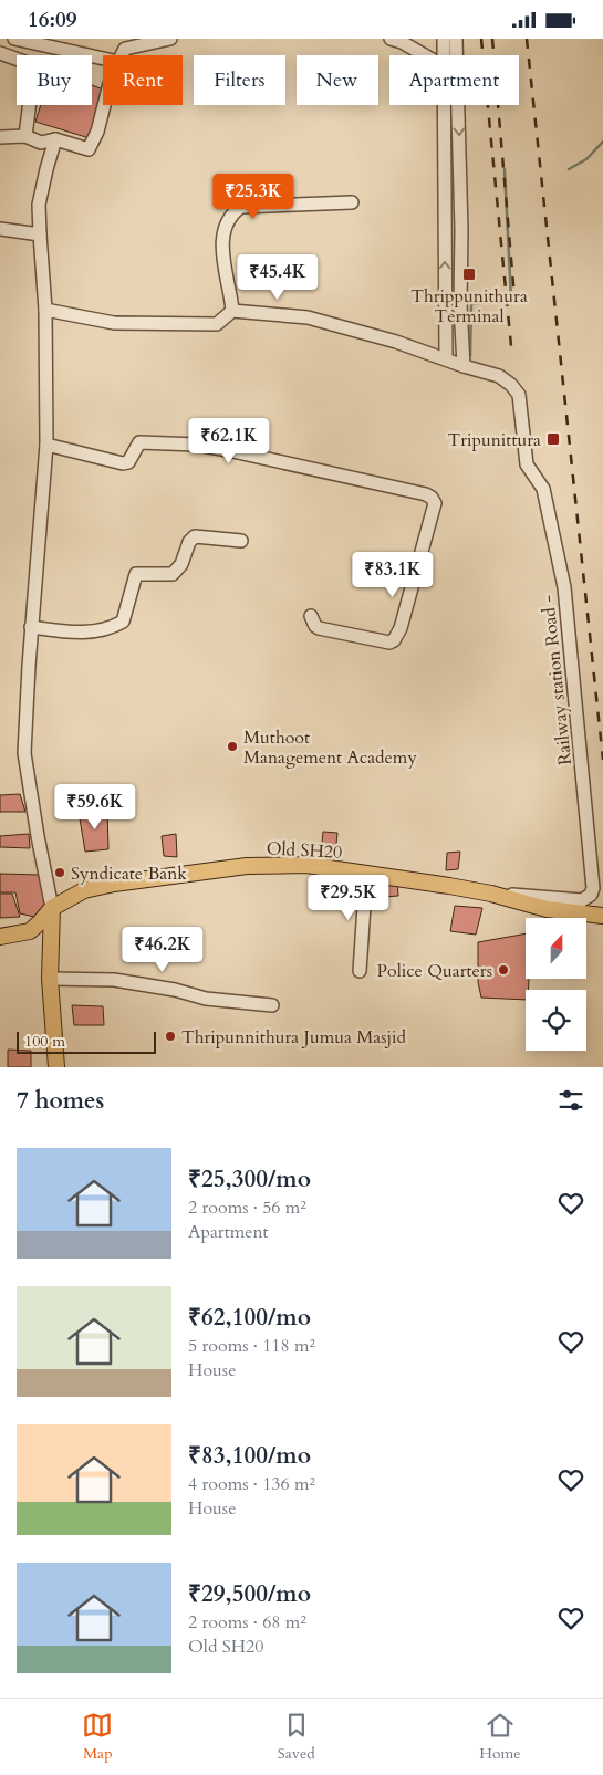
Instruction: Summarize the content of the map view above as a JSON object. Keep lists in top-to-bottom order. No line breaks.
{"streets":{"main road":["Old SH20"],"street":["Railway station Road -"]},"crossings":[["Railway station Road -","Old SH20"]],"places":{"transit":["Thrippunithura Terminal","Tripunittura"],"other":["Muthoot Management Academy","Syndicate Bank","Police Quarters","Thripunnithura Jumua Masjid"]},"scale_bar":"100 m","north":"top","page":{"status":"16:09","chip":["Buy","Rent","Filters","New","Apartment"],"price":["₹25.3K","₹45.4K","₹62.1K","₹83.1K","₹59.6K","₹29.5K","₹46.2K"],"scale":"100 m","heading":"7 homes","list":[{"name":"₹25,300/mo","note":"2 rooms · 56 m² · Apartment"},{"name":"₹62,100/mo","note":"5 rooms · 118 m² · House"},{"name":"₹83,100/mo","note":"4 rooms · 136 m² · House"},{"name":"₹29,500/mo","note":"2 rooms · 68 m² · Old SH20"}],"tabs":["Map","Saved","Home"]}}
